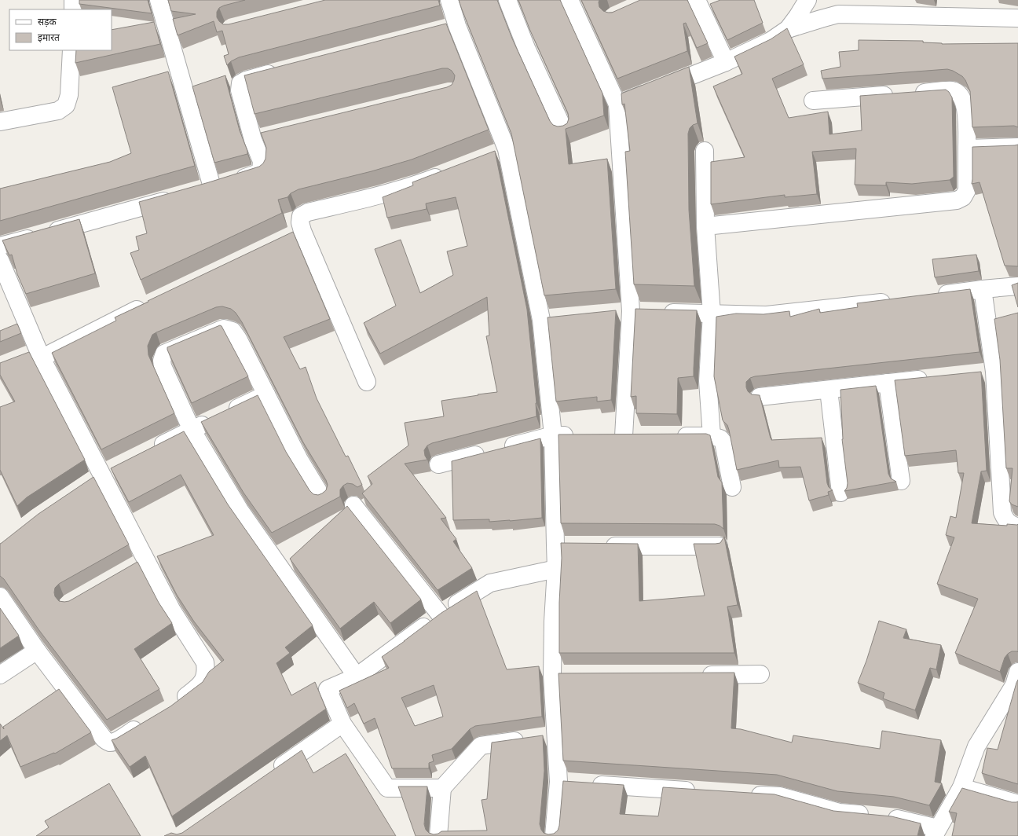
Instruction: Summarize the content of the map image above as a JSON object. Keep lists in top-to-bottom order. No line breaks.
{"legend":["सड़क","इमारत"]}
